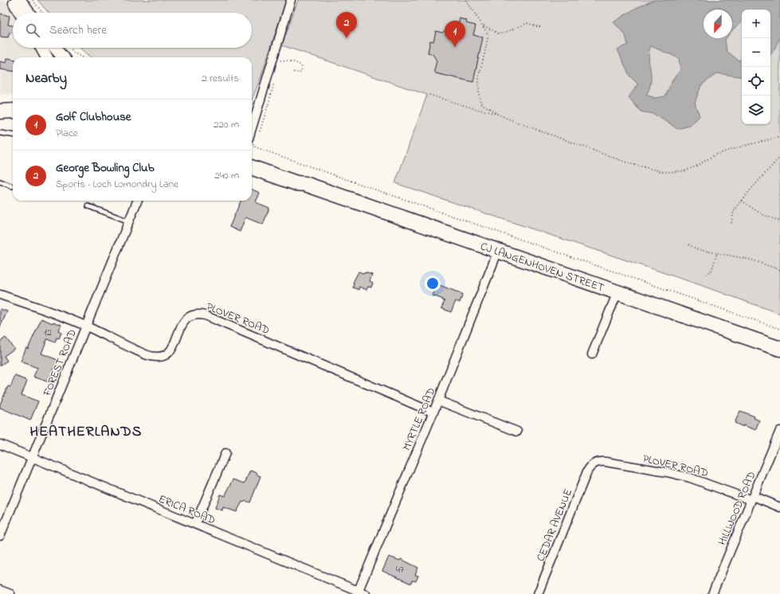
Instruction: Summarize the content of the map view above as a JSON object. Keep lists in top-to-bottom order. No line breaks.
{"streets":{"highway":["CJ LANGENHOVEN STREET"],"street":["PLOVER ROAD","FOREST ROAD","MYRTLE ROAD","HILLWOOD ROAD","ERICA ROAD","CEDAR AVENUE"]},"crossings":[["CJ LANGENHOVEN STREET","MYRTLE ROAD"],["PLOVER ROAD","FOREST ROAD"],["PLOVER ROAD","MYRTLE ROAD"],["PLOVER ROAD","HILLWOOD ROAD"],["PLOVER ROAD","CEDAR AVENUE"],["FOREST ROAD","ERICA ROAD"],["MYRTLE ROAD","ERICA ROAD"]],"districts":["HEATHERLANDS"],"house_numbers":["12","47"],"north":"bottom","page":{"map_buttons":["+","−"],"pins":["2","1"],"search":"Search here","heading":["Nearby","2 results"],"list":[{"mark":"1","name":"Golf Clubhouse","note":"Place","value":"220 m"},{"mark":"2","name":"George Bowling Club","note":"Sports · Loch Lomondry Lane","value":"240 m"}]}}
